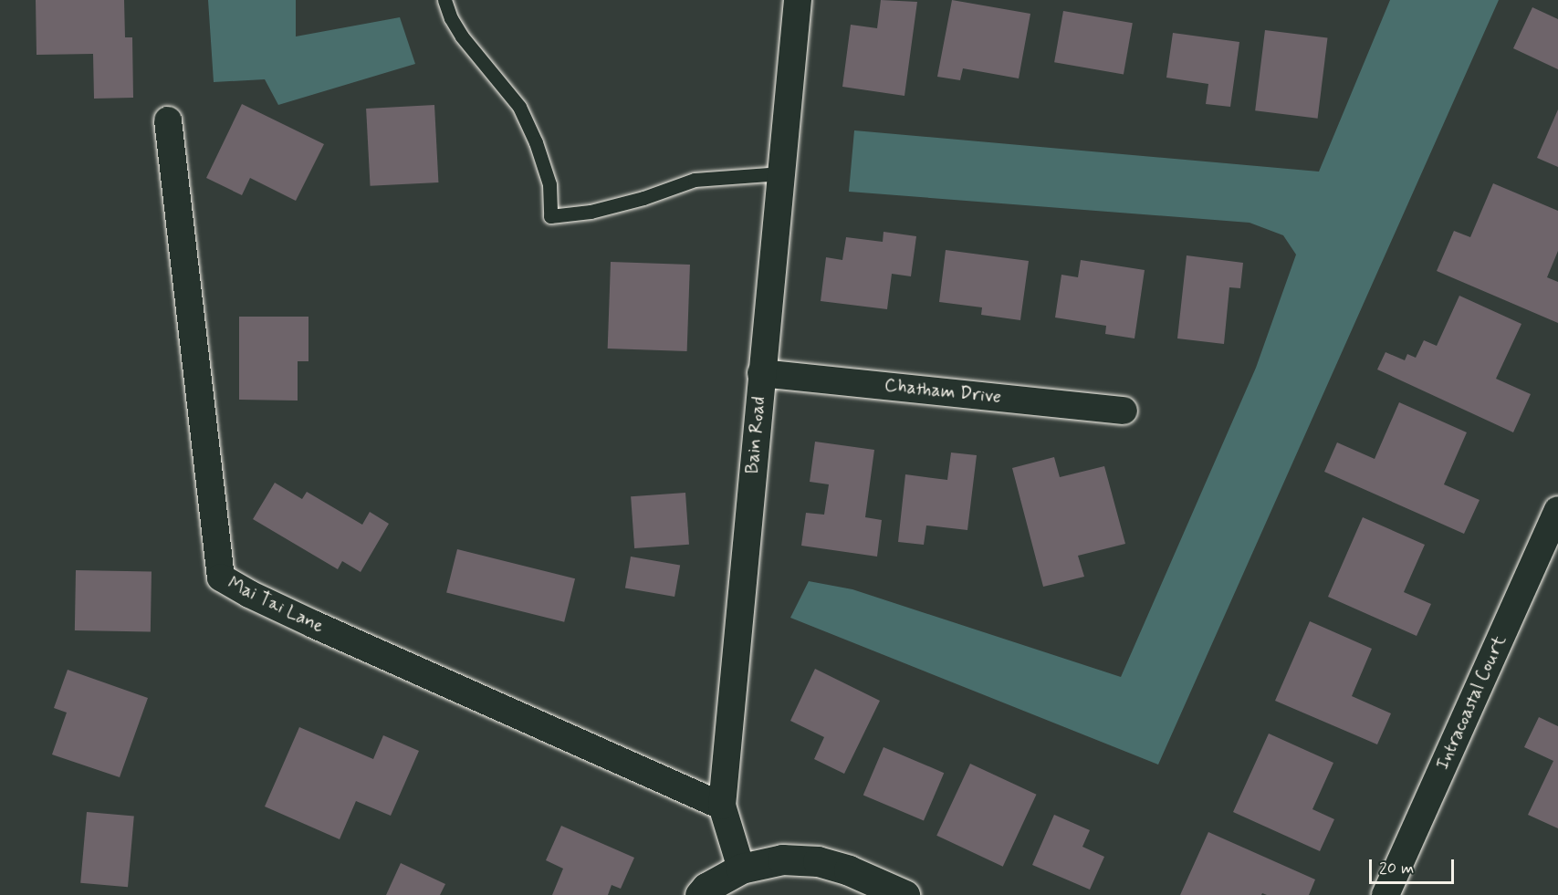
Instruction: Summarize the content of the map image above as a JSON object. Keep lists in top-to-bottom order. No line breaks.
{"streets":{"street":["Chatham Drive","Bain Road","Mai Tai Lane","Intracoastal Court"]},"crossings":[["Chatham Drive","Bain Road"],["Bain Road","Mai Tai Lane"]],"scale_bar":"20 m"}
